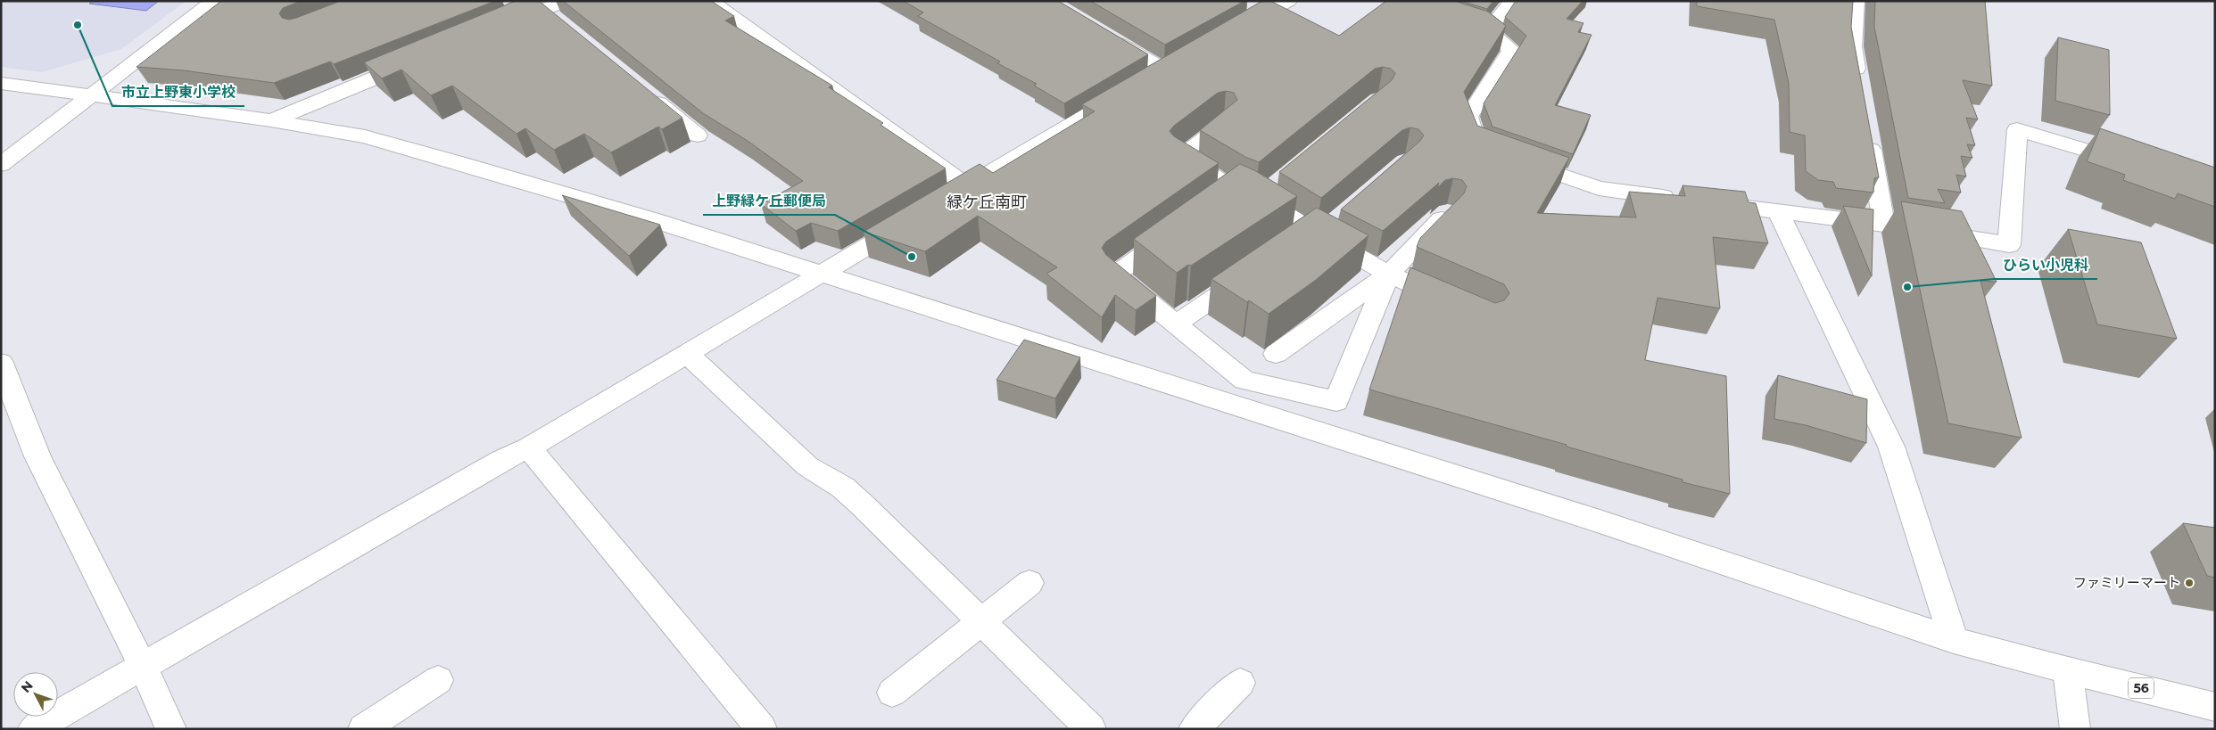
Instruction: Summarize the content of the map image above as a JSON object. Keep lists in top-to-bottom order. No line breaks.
{"streets":{"street":["56"]},"districts":["緑ケ丘南町"],"places":["市立上野東小学校","上野緑ケ丘郵便局","ひらい小児科","ファミリーマート"],"north":"top left"}
